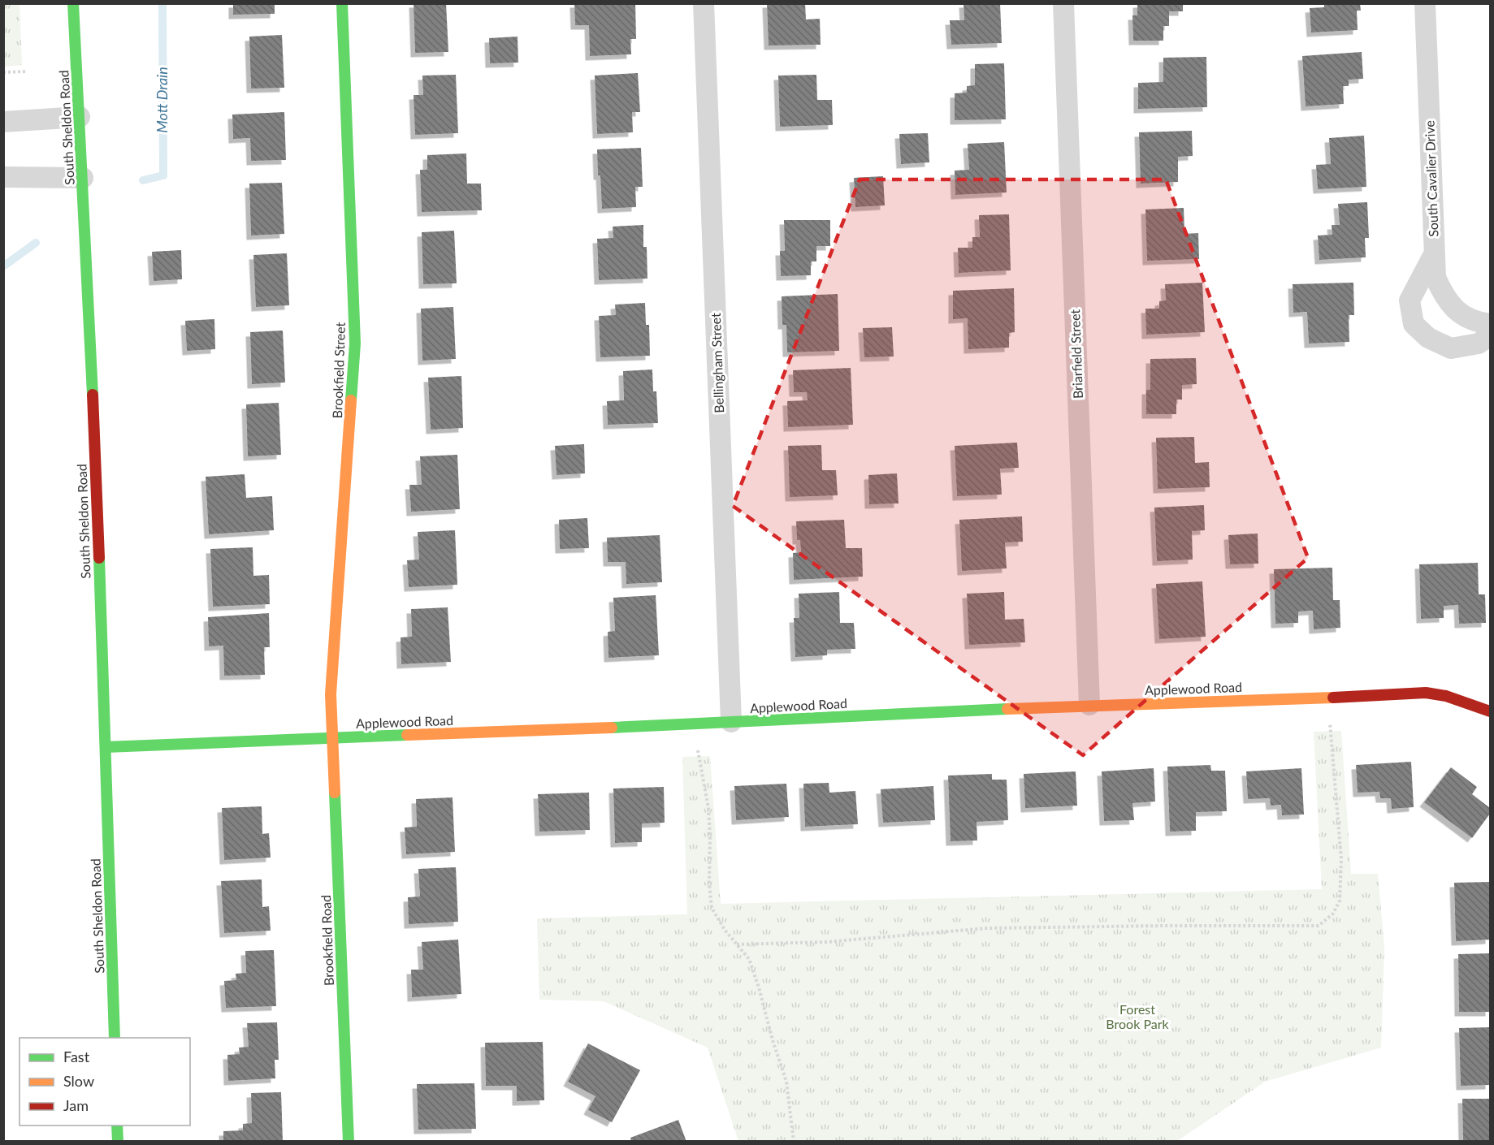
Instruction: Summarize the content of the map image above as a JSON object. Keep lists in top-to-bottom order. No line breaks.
{"streets":{"street":["South Sheldon Road","South Cavalier Drive","Briarfield Street","Bellingham Street","Brookfield Street","Applewood Road","Brookfield Road"]},"crossings":[["South Sheldon Road","Applewood Road"],["Briarfield Street","Applewood Road"],["Bellingham Street","Applewood Road"],["Brookfield Street","Applewood Road"],["Brookfield Street","Brookfield Road"],["Applewood Road","Brookfield Road"]],"water":["Mott Drain"],"parks":["Forest Brook Park"],"legend":["Fast","Slow","Jam"]}
